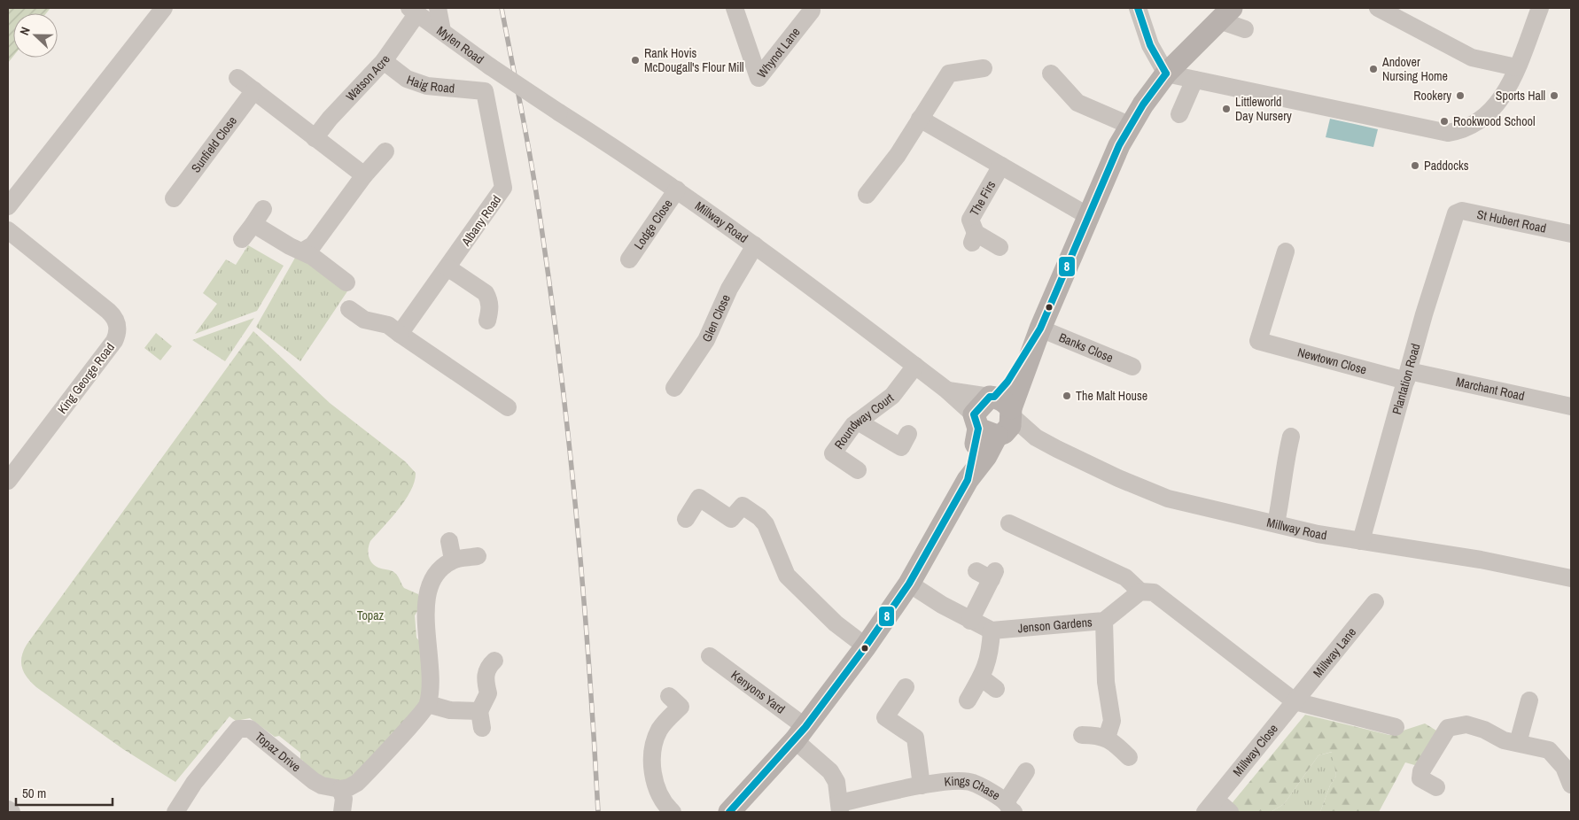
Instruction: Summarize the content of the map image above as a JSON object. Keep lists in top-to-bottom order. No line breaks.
{"streets":{"street":["Mylen Road","Whynot Lane","Watson Acre","Haig Road","Sunfield Close","The Firs","Albany Road","St Hubert Road","Millway Road","Lodge Close","Glen Close","Banks Close","Newtown Close","King George Road","Plantation Road","Marchant Road","Roundway Court","Jenson Gardens","Millway Lane","Kenyons Yard","Millway Close","Topaz Drive","Kings Chase"]},"crossings":[["Mylen Road","Watson Acre"],["Mylen Road","Millway Road"],["Watson Acre","Haig Road"],["Haig Road","Albany Road"],["St Hubert Road","Plantation Road"],["Millway Road","Lodge Close"],["Millway Road","Glen Close"],["Millway Road","Plantation Road"],["Millway Road","Roundway Court"],["Newtown Close","Plantation Road"],["Newtown Close","Marchant Road"],["Plantation Road","Marchant Road"],["Millway Lane","Millway Close"],["Kenyons Yard","Kings Chase"]],"parks":["Topaz"],"places":["Rank Hovis McDougall's Flour Mill","Andover Nursing Home","Rookery","Sports Hall","Littleworld Day Nursery","Rookwood School","Paddocks","The Malt House"],"lines":["transit line 8"],"scale_bar":"50 m","north":"left"}
